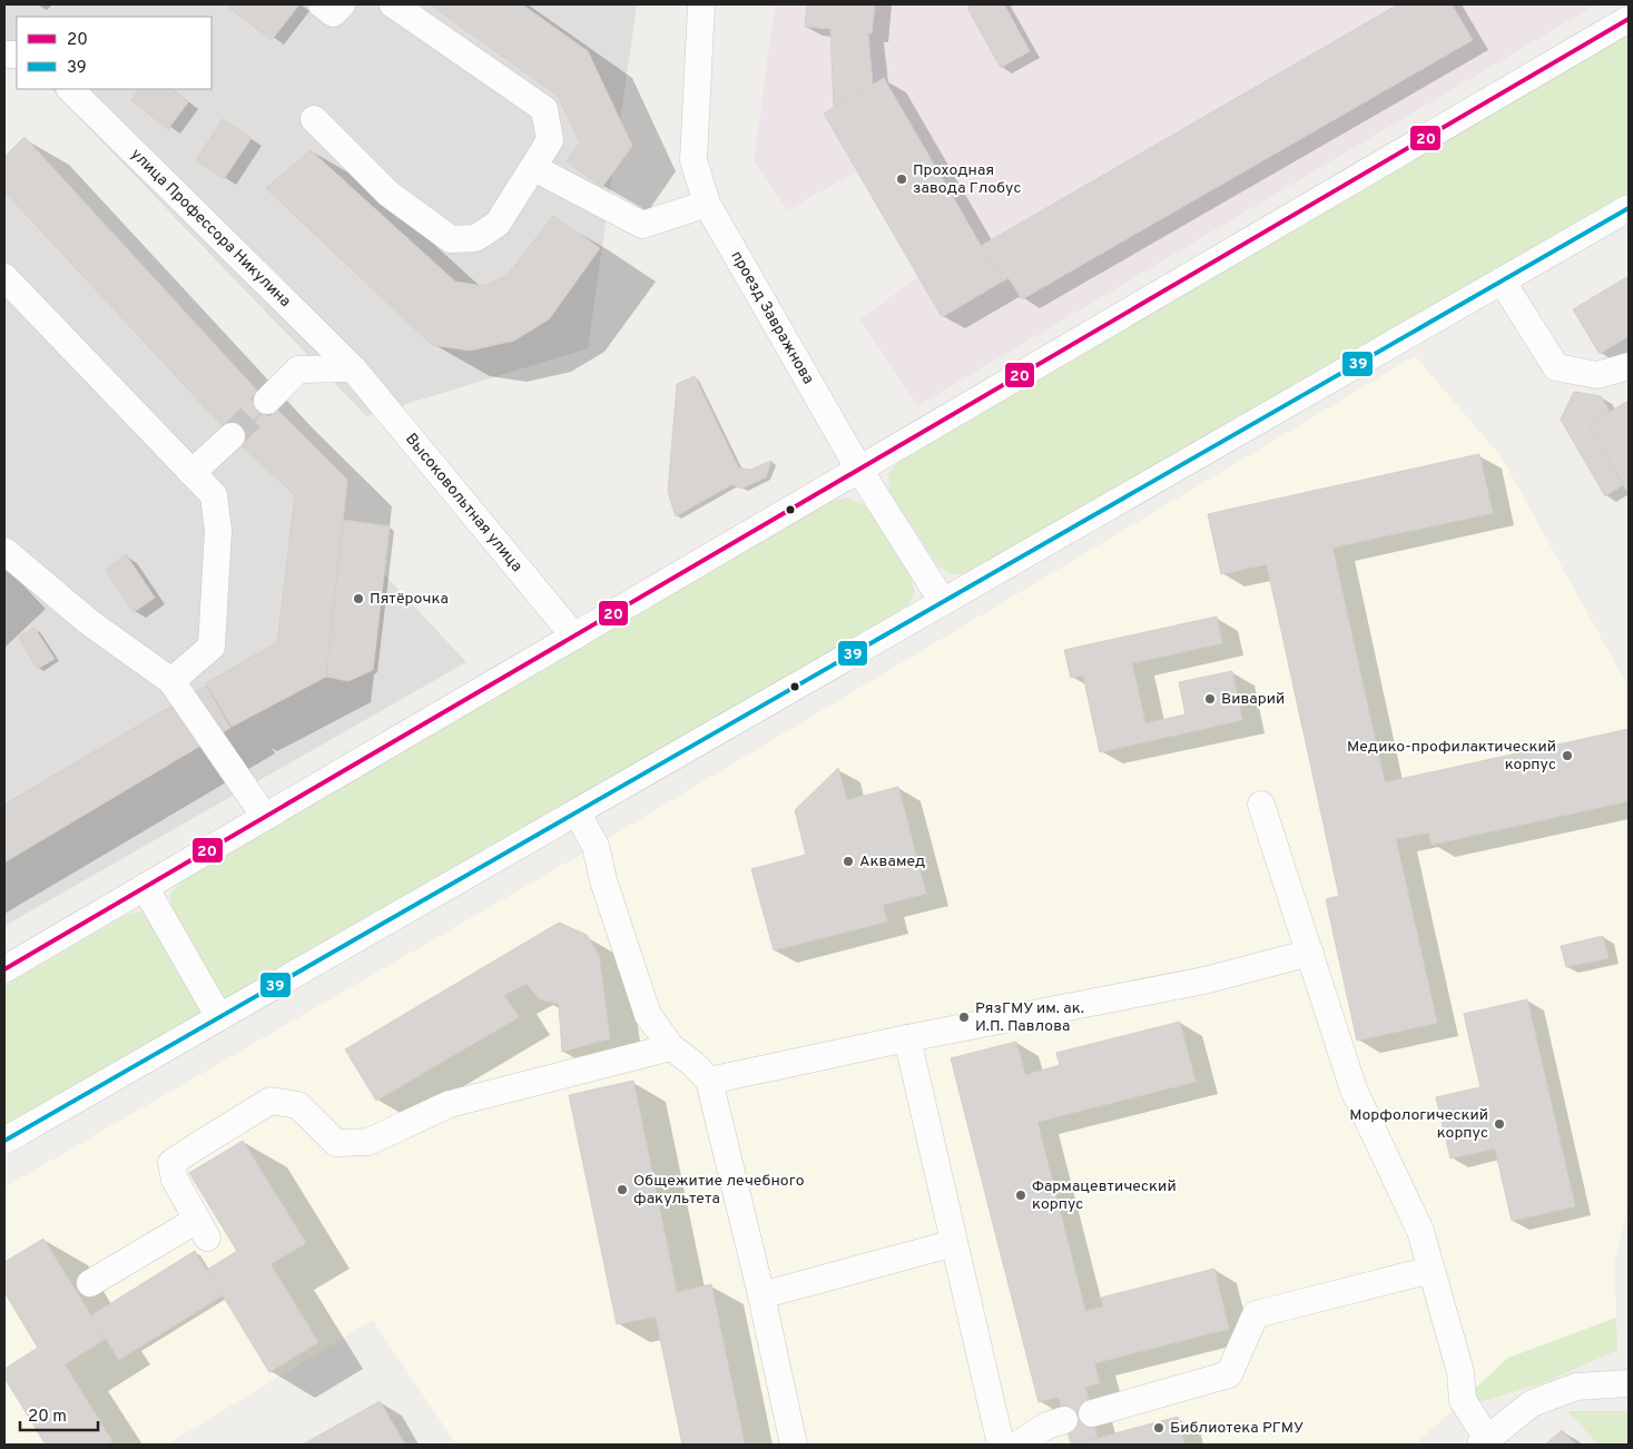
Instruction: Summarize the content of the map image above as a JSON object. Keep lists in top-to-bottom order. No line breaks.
{"streets":{"street":["улица Профессора Никулина","проезд Завражнова","Высоковольтная улица"]},"crossings":[["улица Профессора Никулина","Высоковольтная улица"]],"places":["Проходная завода Глобус","Пятёрочка","Виварий","Медико-профилактический корпус","Аквамед","РязГМУ им. ак. И.П. Павлова","Морфологический корпус","Общежитие лечебного факультета","Фармацевтический корпус","Библиотека РГМУ"],"lines":["transit line 20","transit line 39"],"legend":["20","39"],"scale_bar":"20 m"}
